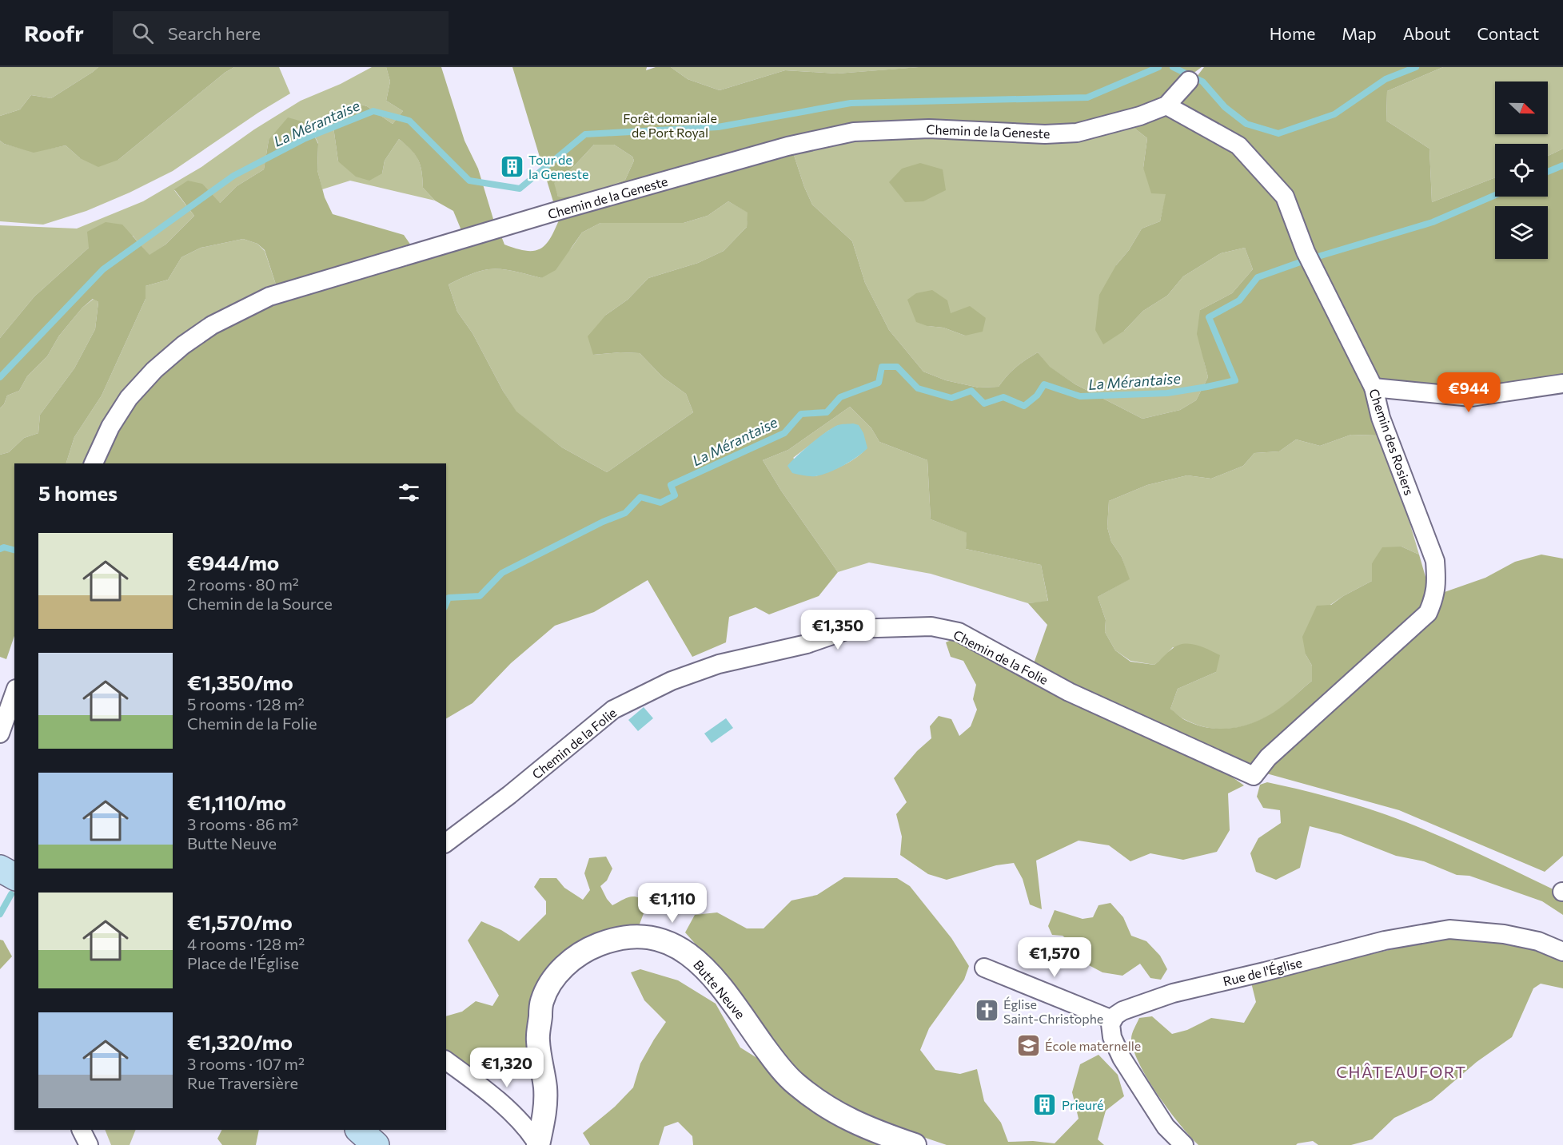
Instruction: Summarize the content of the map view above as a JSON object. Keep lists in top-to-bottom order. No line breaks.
{"streets":{"street":["Chemin de la Geneste","Chemin des Rosiers","Chemin de la Folie","Rue de l'Église","Butte Neuve"]},"crossings":[["Chemin de la Geneste","Chemin des Rosiers"],["Chemin des Rosiers","Chemin de la Folie"]],"districts":["CHÂTEAUFORT"],"water":["La Mérantaise"],"parks":["Forêt domaniale de Port Royal"],"places":{"building":["Tour de la Geneste","Prieuré"],"church":["Église Saint-Christophe"],"school or university":["École maternelle"]},"north":"right","page":{"header":"Roofr","search":"Search here","nav":["Home","Map","About","Contact"],"price":["€944","€1,350","€1,110","€1,570","€1,320"],"heading":"5 homes","list":[{"name":"€944/mo","note":"2 rooms · 80 m² · Chemin de la Source"},{"name":"€1,350/mo","note":"5 rooms · 128 m² · Chemin de la Folie"},{"name":"€1,110/mo","note":"3 rooms · 86 m² · Butte Neuve"},{"name":"€1,570/mo","note":"4 rooms · 128 m² · Place de l'Église"},{"name":"€1,320/mo","note":"3 rooms · 107 m² · Rue Traversière"}]}}
